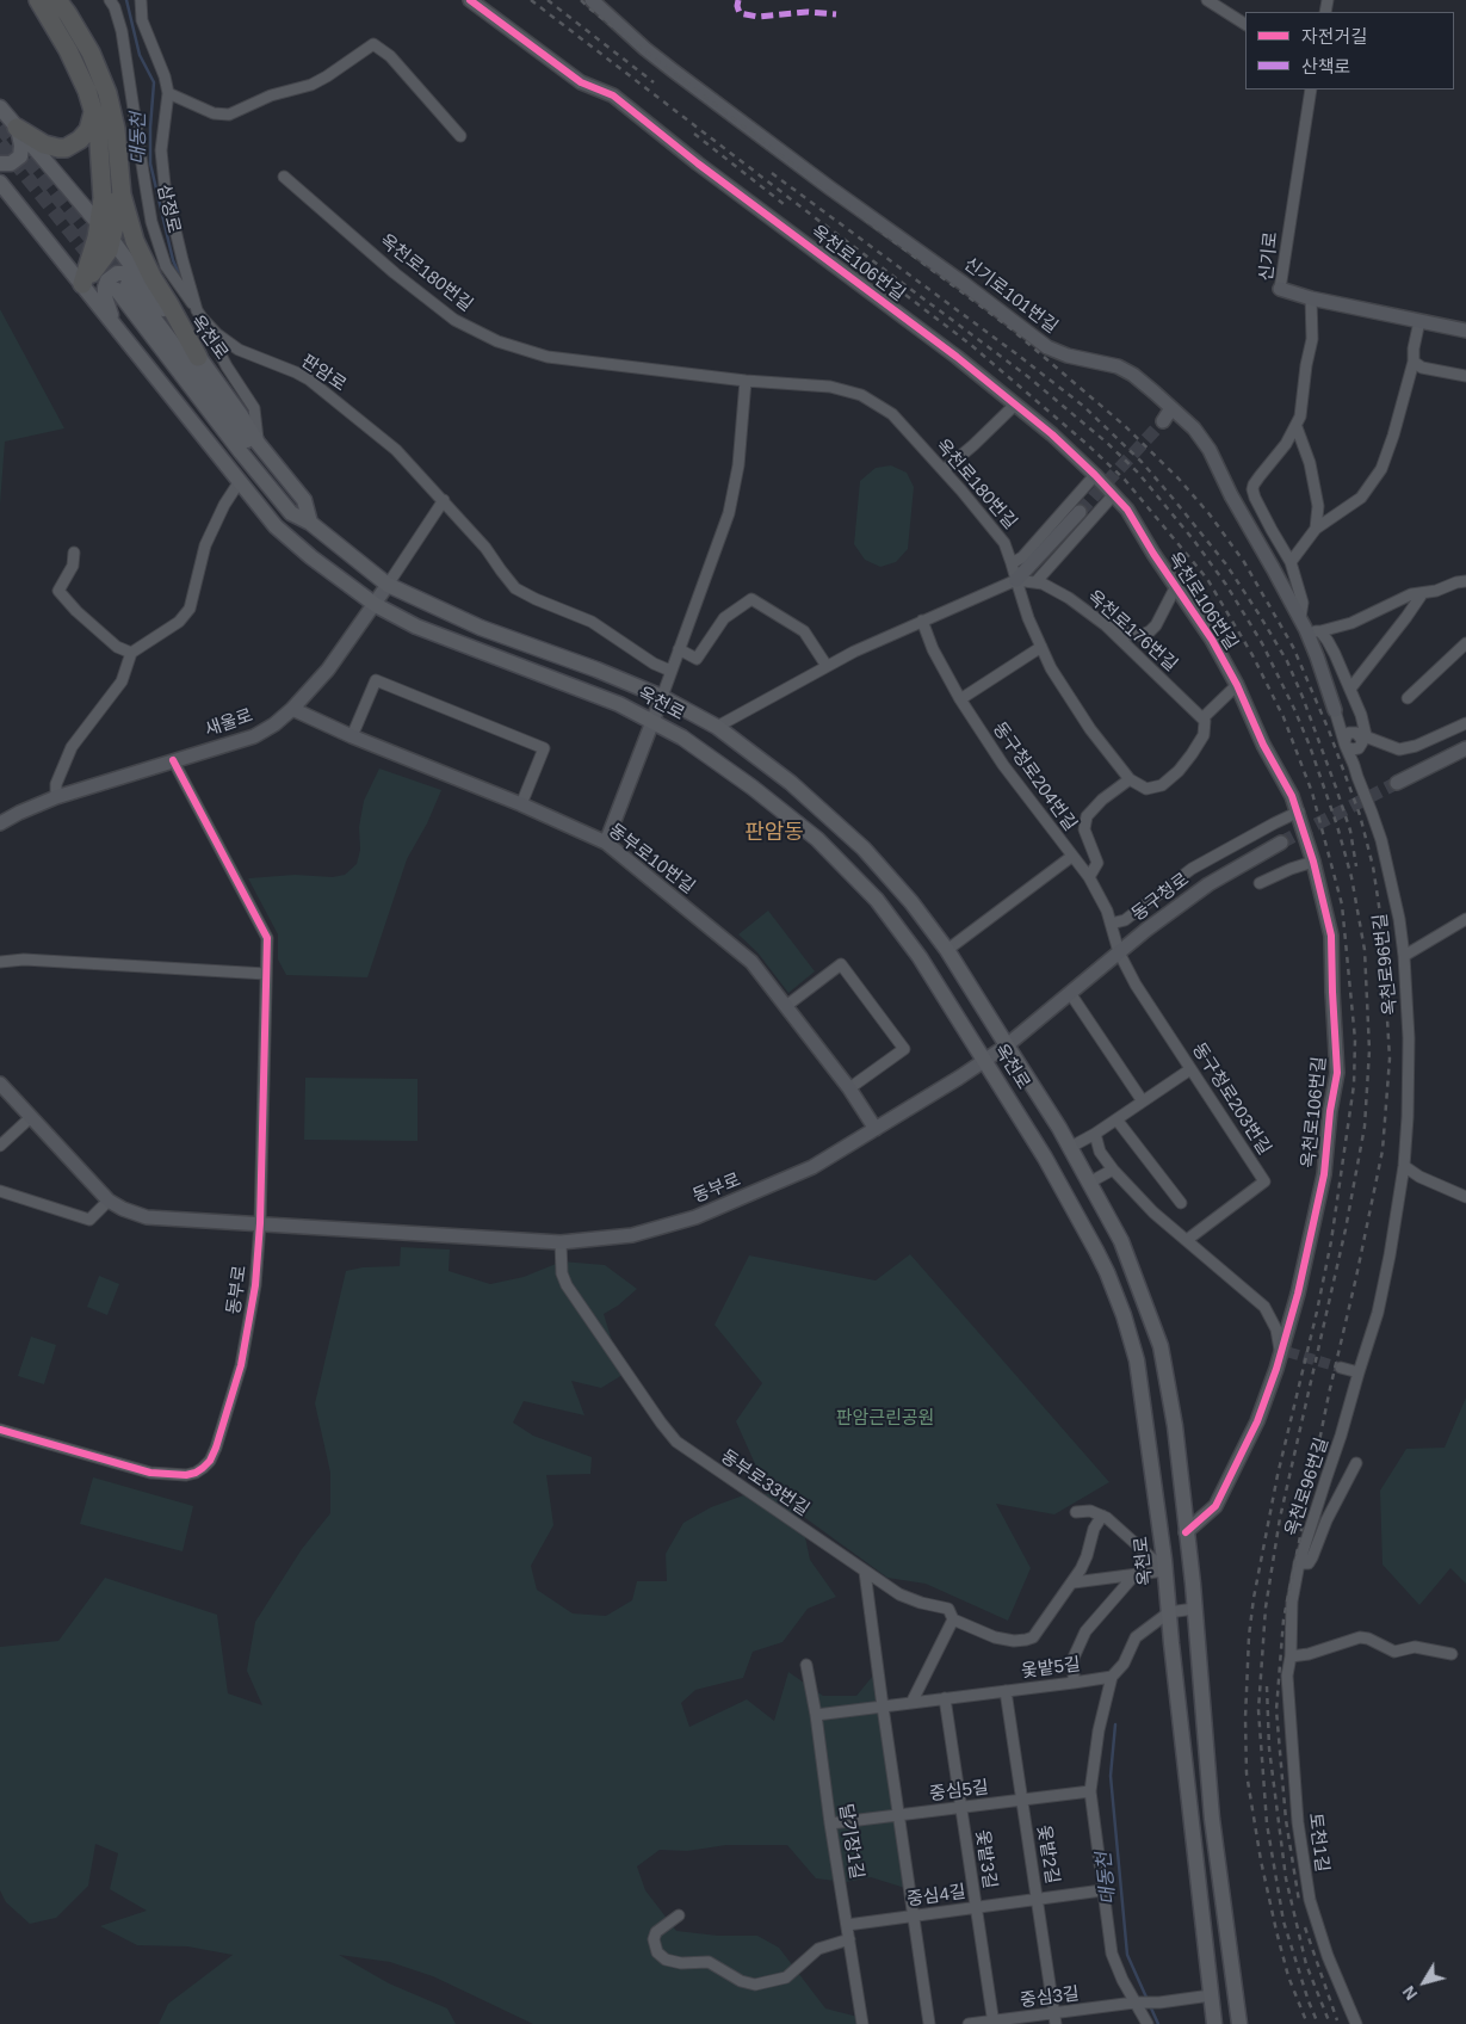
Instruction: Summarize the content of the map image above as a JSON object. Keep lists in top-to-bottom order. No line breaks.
{"streets":{"main road":["옥천로"],"street":["삼정로","신기로","옥천로106번길","옥천로180번길","신기로101번길","판암로","옥천로176번길","새울로","동구청로204번길","동부로10번길","동구청로","옥천로96번길","동구청로203번길","동부로","동부로33번길","옻밭5길","중심5길","달기장1길","토천1길","옻밭2길","옻밭3길","중심4길","중심3길"]},"crossings":[["삼정로","옥천로"],["삼정로","판암로"],["옥천로106번길","옥천로"],["옥천로180번길","옥천로176번길"],["신기로101번길","옥천로96번길"],["옥천로","새울로"],["옥천로","동구청로"],["옥천로","동부로"],["옥천로","중심3길"],["새울로","동부로10번길"],["새울로","동부로"],["동구청로204번길","동구청로"],["동구청로204번길","동구청로203번길"],["동부로10번길","동부로"],["동구청로","동구청로203번길"],["동구청로","동부로"],["옥천로96번길","토천1길"],["동부로","동부로33번길"],["옻밭5길","달기장1길"],["옻밭5길","옻밭2길"],["옻밭5길","옻밭3길"],["중심5길","달기장1길"],["중심5길","옻밭2길"],["중심5길","옻밭3길"],["달기장1길","중심4길"],["옻밭2길","중심4길"],["옻밭2길","중심3길"],["옻밭3길","중심4길"],["옻밭3길","중심3길"]],"districts":["판암동"],"water":["대동천"],"parks":["판암근린공원"],"legend":["자전거길","산책로"],"north":"bottom left"}
